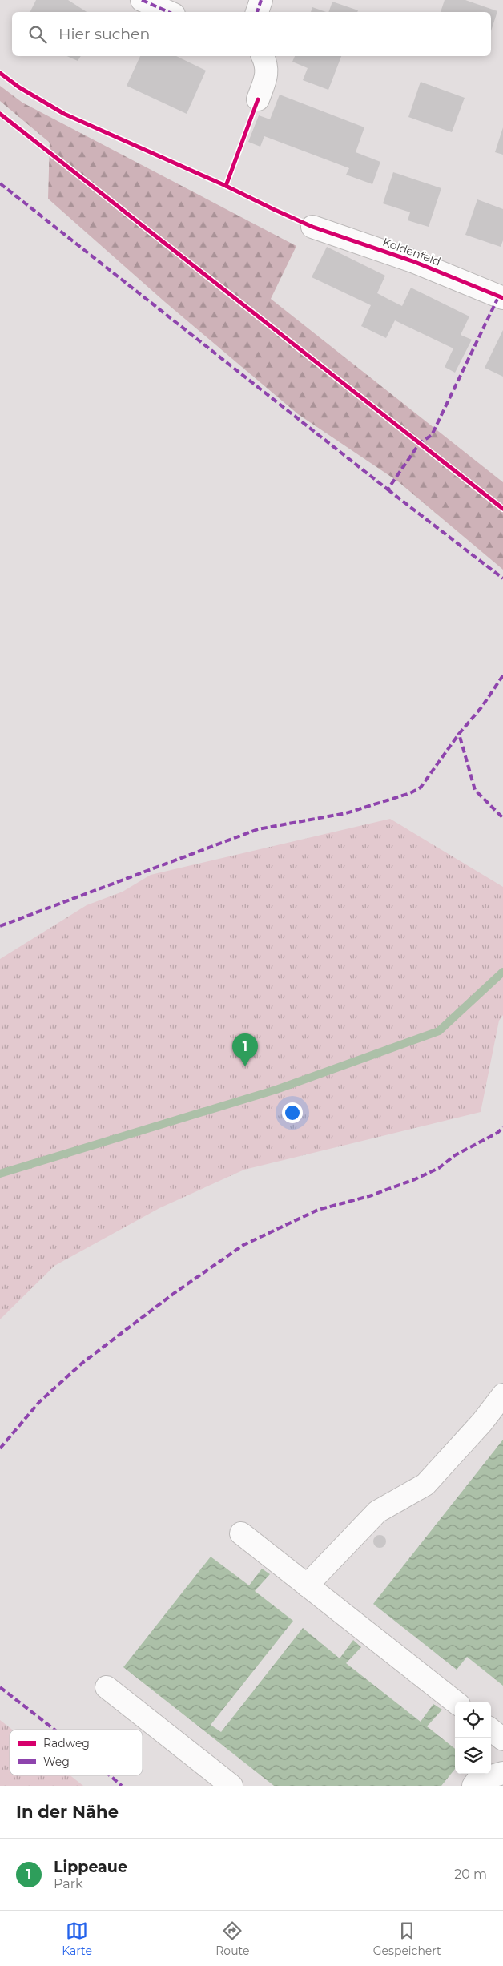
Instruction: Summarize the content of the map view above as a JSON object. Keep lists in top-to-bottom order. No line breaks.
{"streets":{"street":["Koldenfeld"]},"legend":["Radweg","Weg"],"page":{"search":"Hier suchen","pins":"1","heading":"In der Nähe","list":[{"mark":"1","name":"Lippeaue","note":"Park","value":"20 m"}],"nav":["Karte","Route","Gespeichert"]}}
